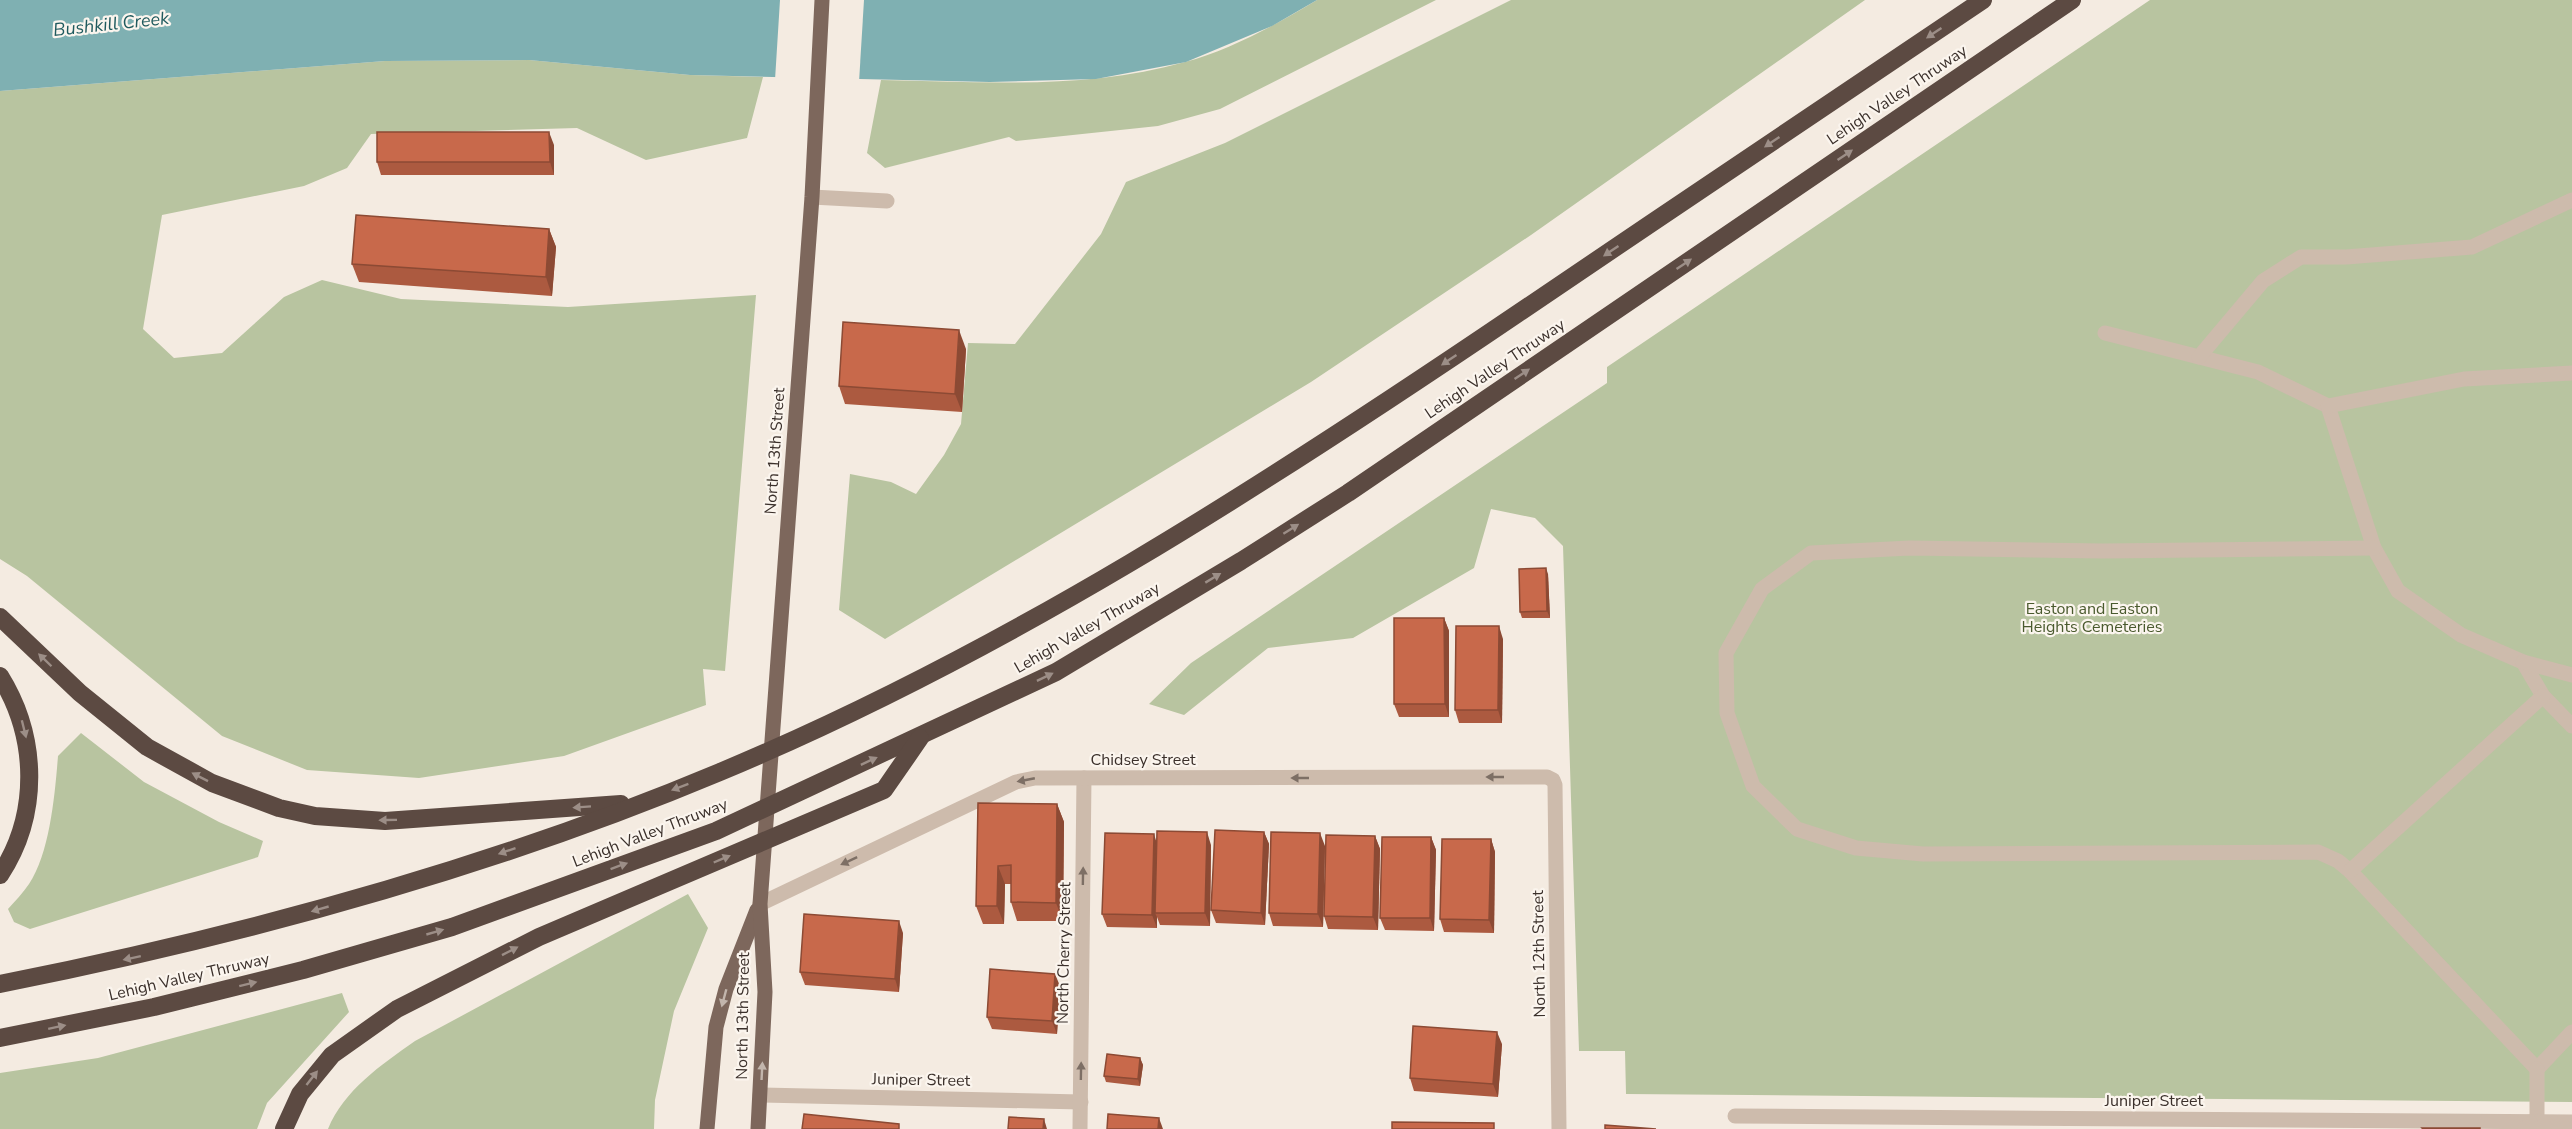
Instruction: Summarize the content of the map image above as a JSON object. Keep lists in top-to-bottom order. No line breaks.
{"streets":{"highway":["Lehigh Valley Thruway"],"main road":["North 13th Street"],"street":["Chidsey Street","North Cherry Street","North 12th Street","Juniper Street"]},"crossings":[["North 13th Street","Chidsey Street"],["North 13th Street","Juniper Street"],["Chidsey Street","North Cherry Street"],["Chidsey Street","North 12th Street"],["North Cherry Street","Juniper Street"]],"one_way":["Chidsey Street","North Cherry Street"],"water":["Bushkill Creek"],"parks":["Easton and Easton Heights Cemeteries"]}
